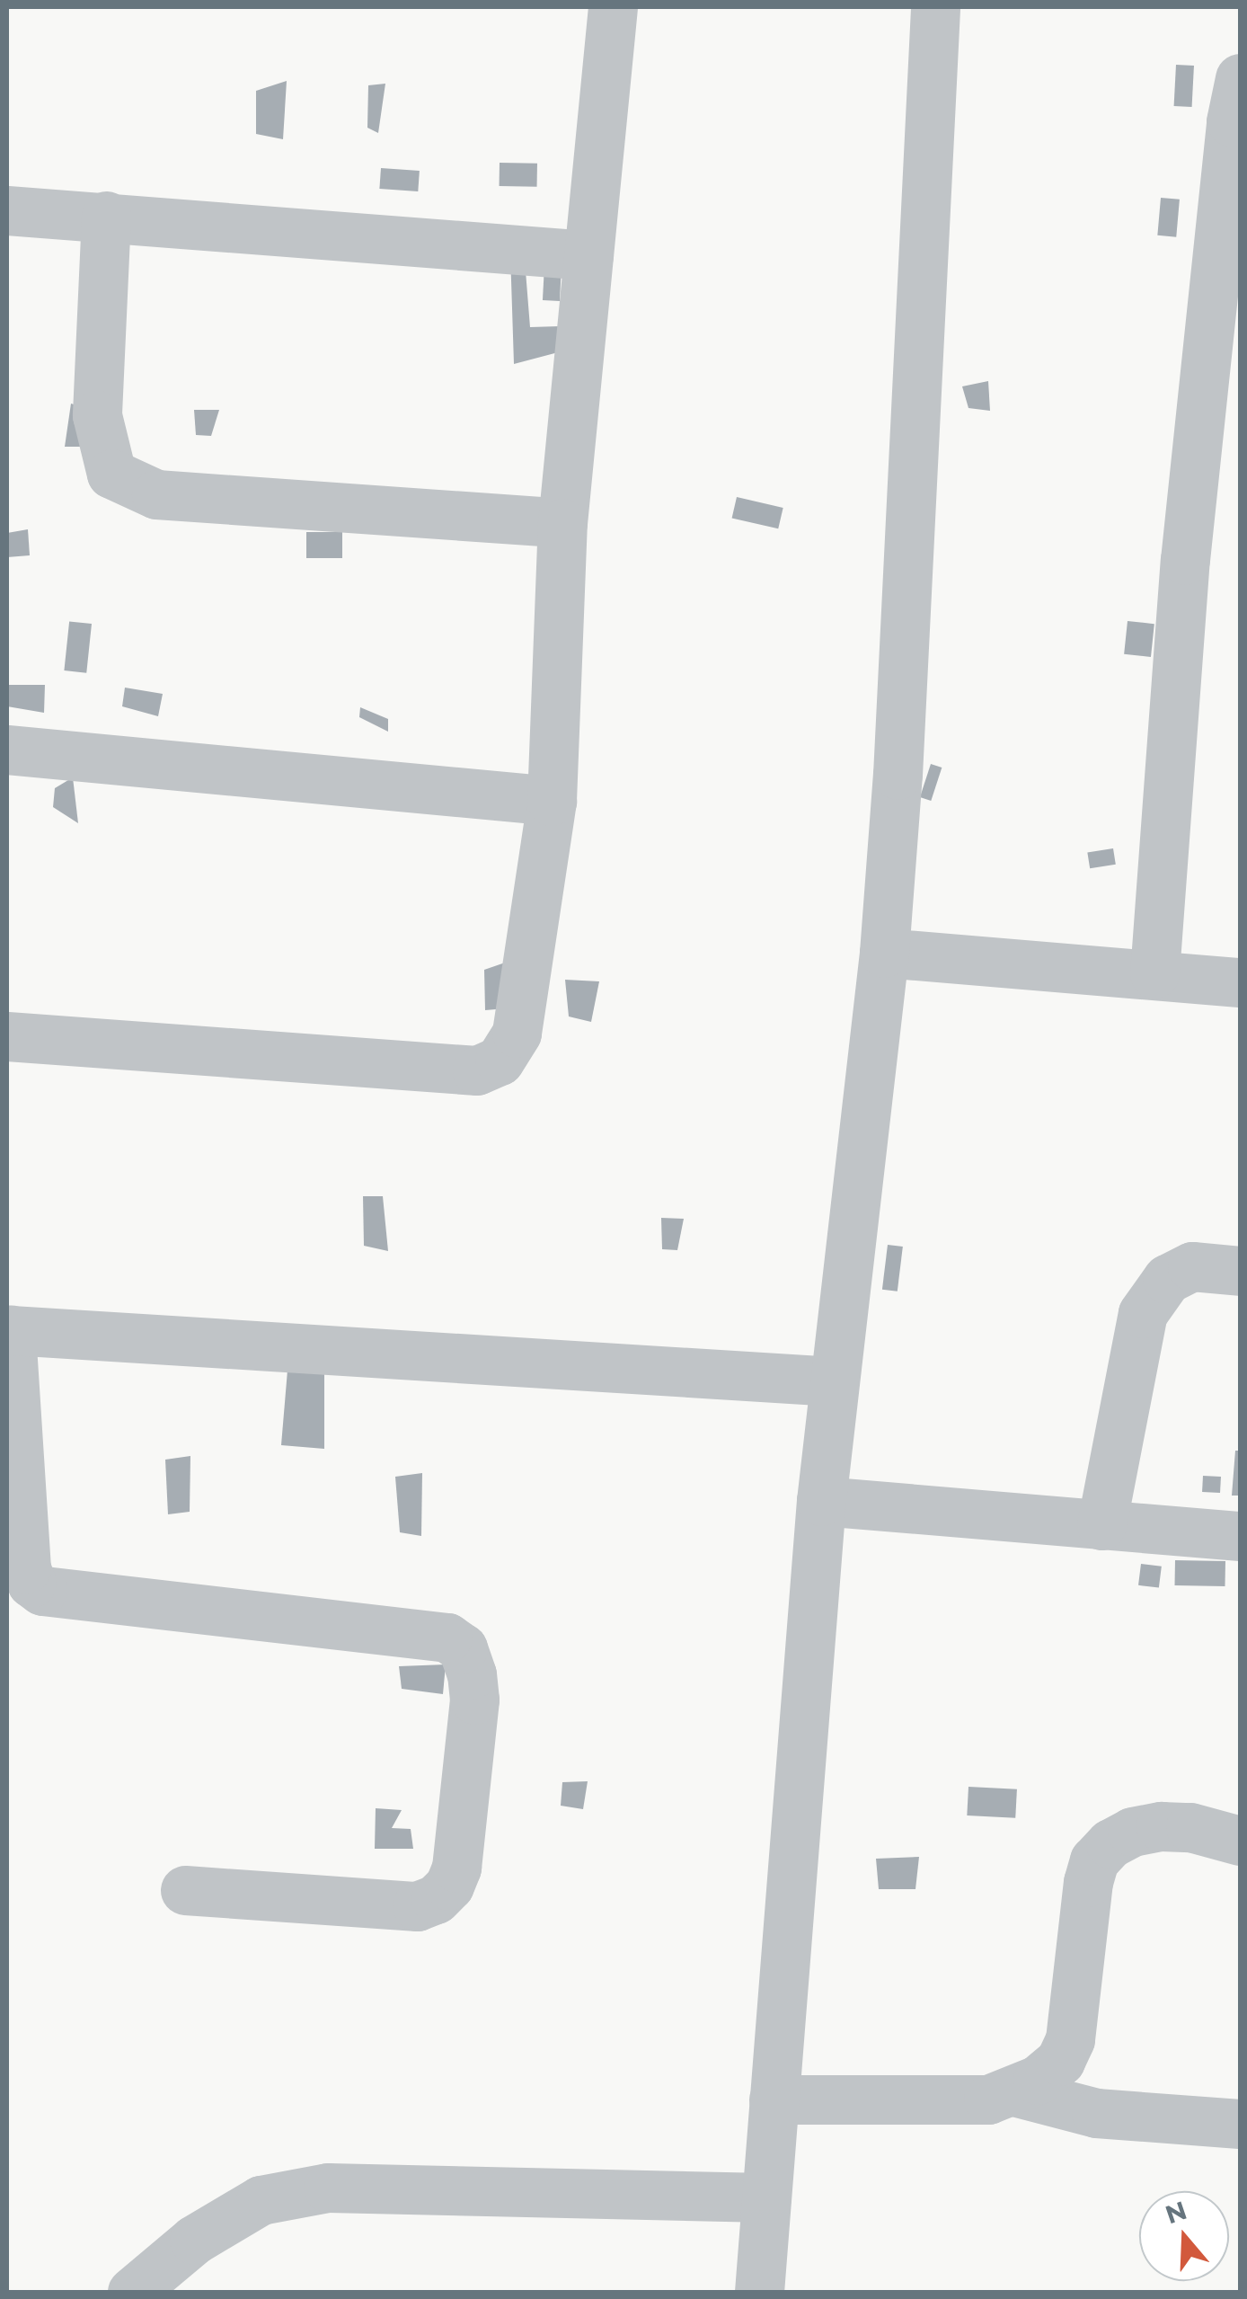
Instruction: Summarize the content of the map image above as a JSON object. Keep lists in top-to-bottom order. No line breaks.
{"north":"top"}
